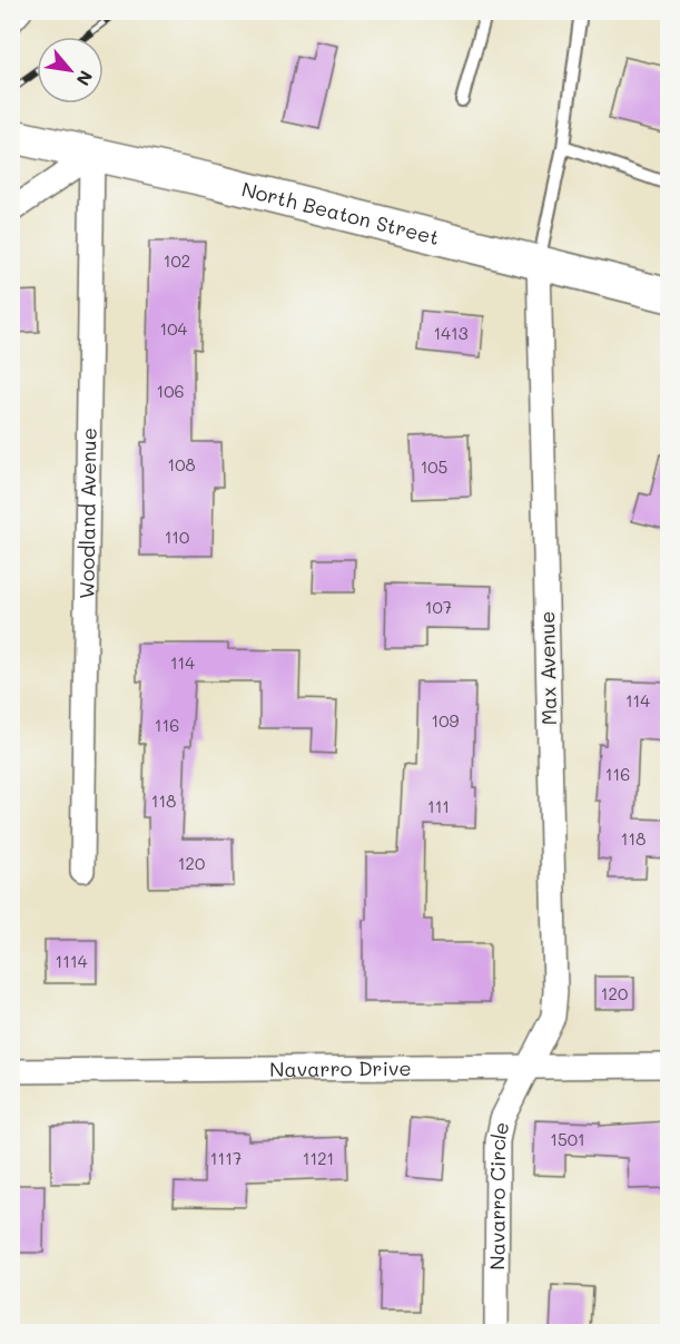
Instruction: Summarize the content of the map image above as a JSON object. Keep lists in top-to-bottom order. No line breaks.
{"streets":{"main road":["North Beaton Street"],"street":["Woodland Avenue","Max Avenue","Navarro Drive","Navarro Circle"]},"crossings":[["North Beaton Street","Woodland Avenue"],["North Beaton Street","Max Avenue"],["Max Avenue","Navarro Drive"],["Max Avenue","Navarro Circle"],["Navarro Drive","Navarro Circle"]],"house_numbers":["102","104","1413","106","108","105","110","107","114","114","109","116","116","118","111","118","120","1114","120","1501","1117","1121"],"north":"bottom right"}
